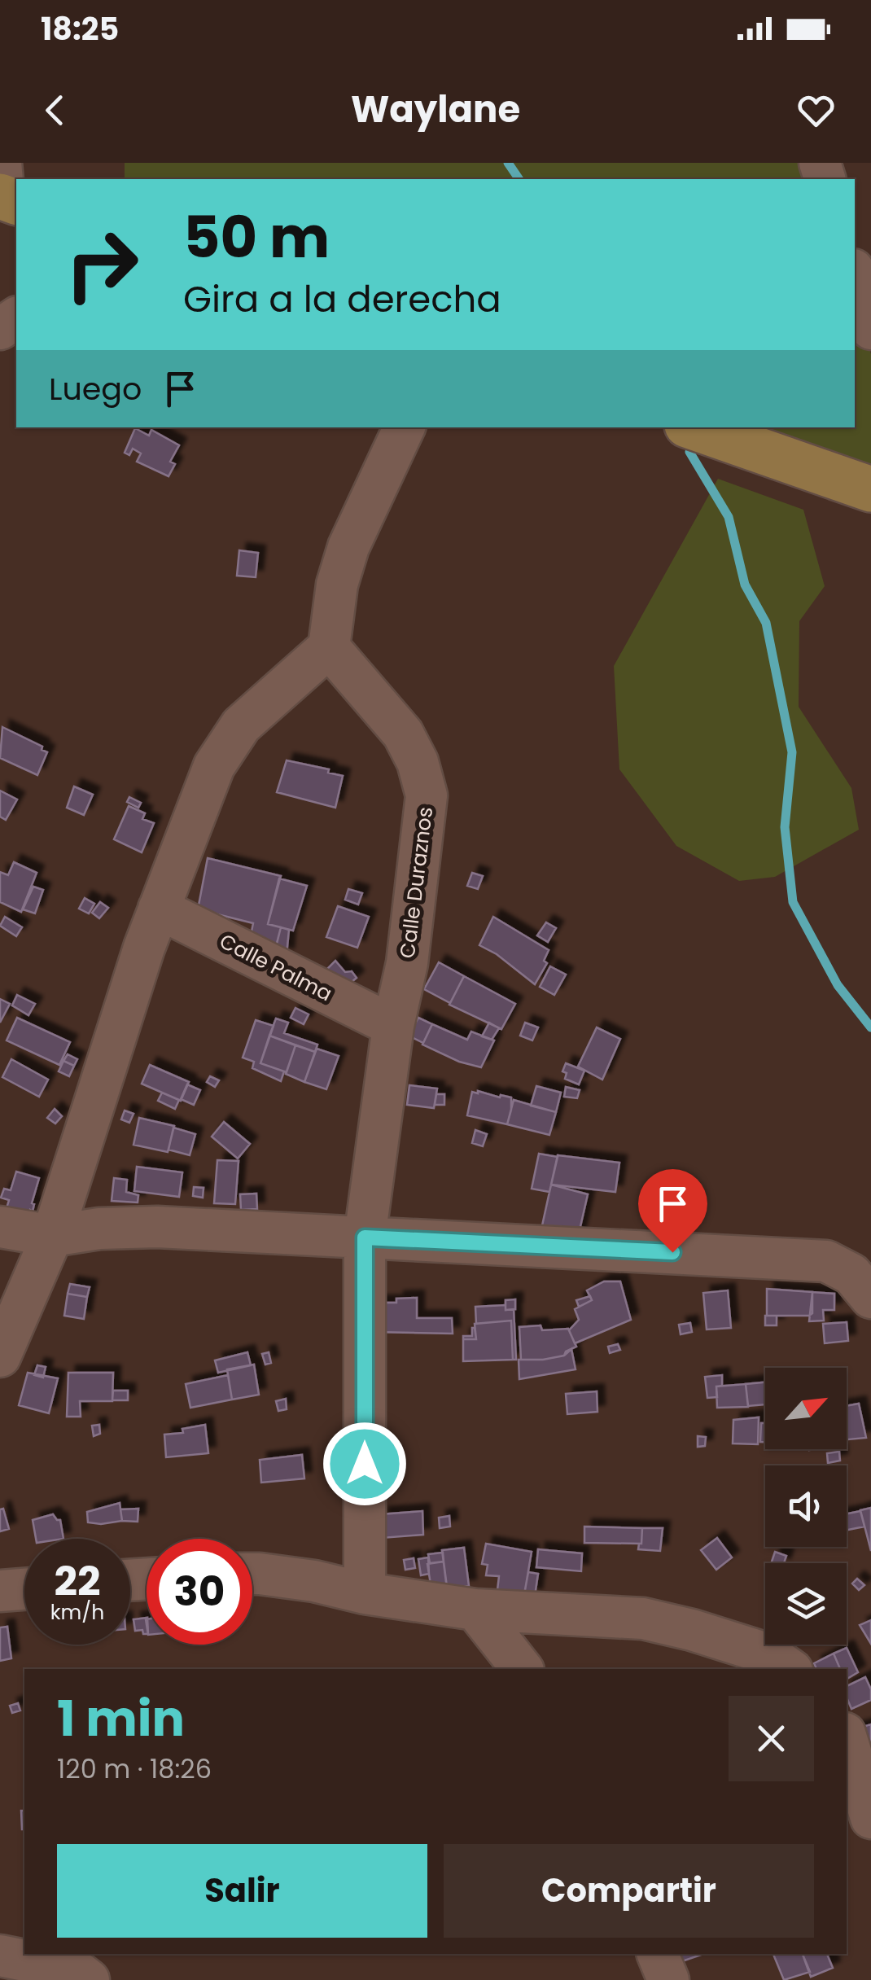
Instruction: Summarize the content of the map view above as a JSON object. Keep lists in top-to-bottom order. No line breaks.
{"streets":{"street":["Calle Duraznos","Calle Palma"]},"crossings":[["Calle Duraznos","Calle Palma"]],"north":"top right","page":{"status":"18:25","header":"Waylane","turn":["50 m","Gira a la derecha"],"then":"Luego","speed":"22 km/h","limit":"30","heading":["1 min","120 m · 18:26"],"buttons":["Salir","Compartir"]}}
